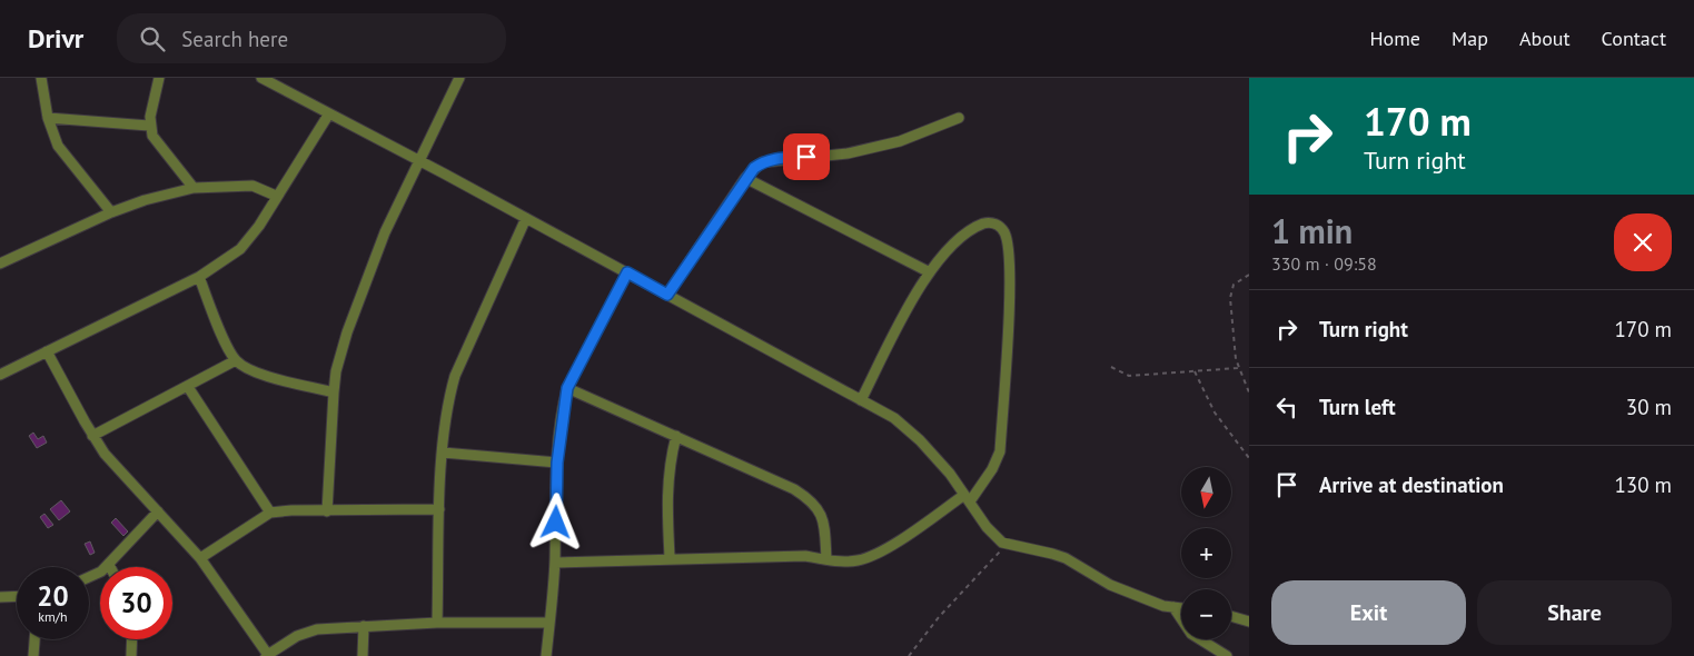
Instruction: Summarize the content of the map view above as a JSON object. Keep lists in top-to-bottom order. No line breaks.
{"north":"bottom","page":{"header":"Drivr","search":"Search here","nav":["Home","Map","About","Contact"],"turn":["170 m","Turn right"],"heading":["1 min","330 m · 09:58"],"list":[{"name":"Turn right","value":"170 m"},{"name":"Turn left","value":"30 m"},{"name":"Arrive at destination","value":"130 m"}],"map_buttons":["+","−"],"speed":"20 km/h","limit":"30","buttons":["Exit","Share"]}}
